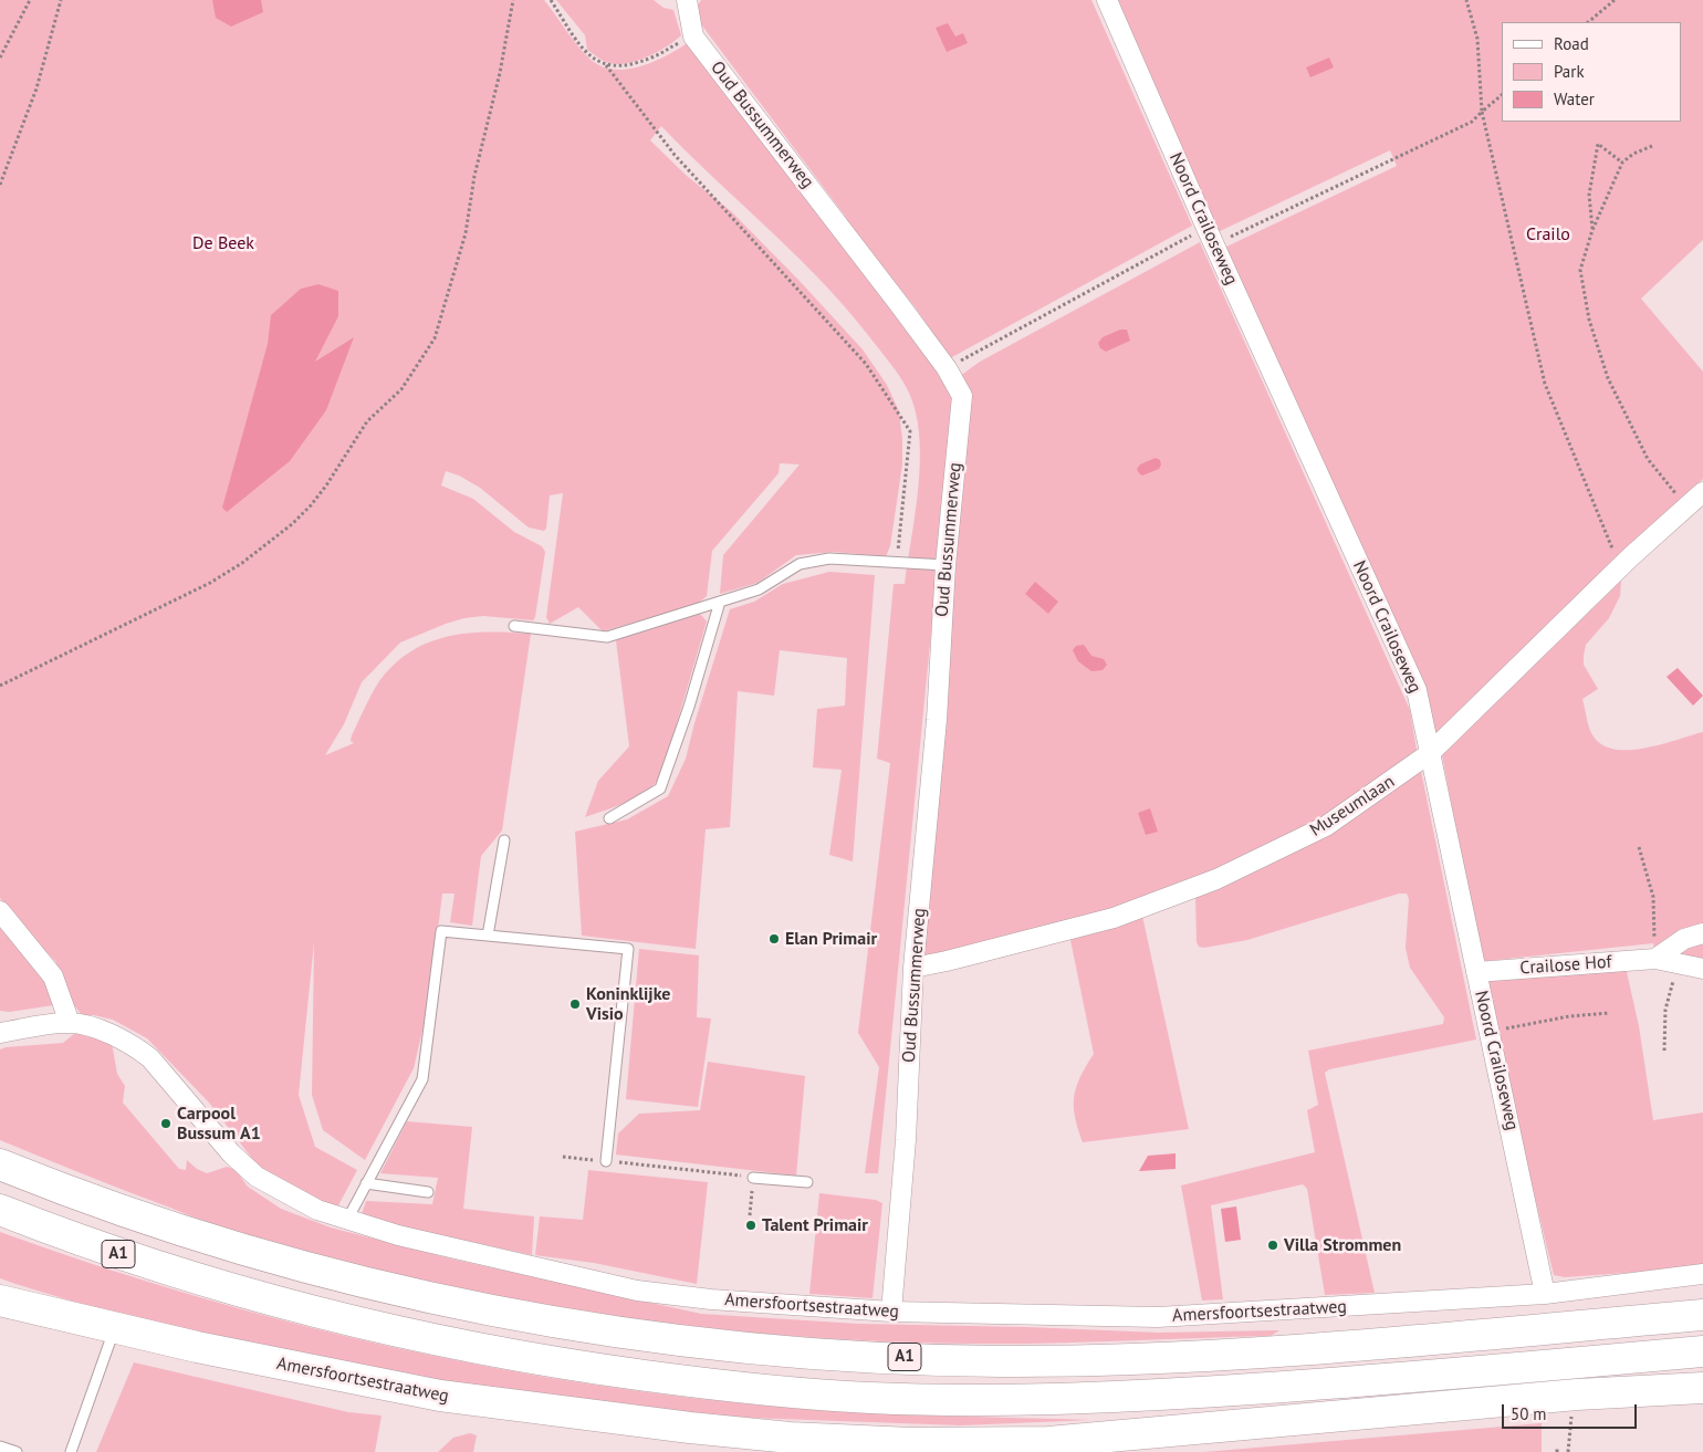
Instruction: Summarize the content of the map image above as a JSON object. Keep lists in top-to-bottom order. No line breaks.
{"streets":{"main road":["A1","Amersfoortsestraatweg"],"street":["Oud Bussummerweg","Noord Crailoseweg","Museumlaan","Crailose Hof"]},"crossings":[["Oud Bussummerweg","Museumlaan"],["Oud Bussummerweg","Amersfoortsestraatweg"],["Noord Crailoseweg","Museumlaan"],["Noord Crailoseweg","Crailose Hof"],["Noord Crailoseweg","Amersfoortsestraatweg"]],"parks":["Crailo","De Beek"],"places":["Elan Primair","Koninklijke Visio","Carpool Bussum A1","Talent Primair","Villa Strommen"],"legend":["Road","Park","Water"],"scale_bar":"50 m"}
